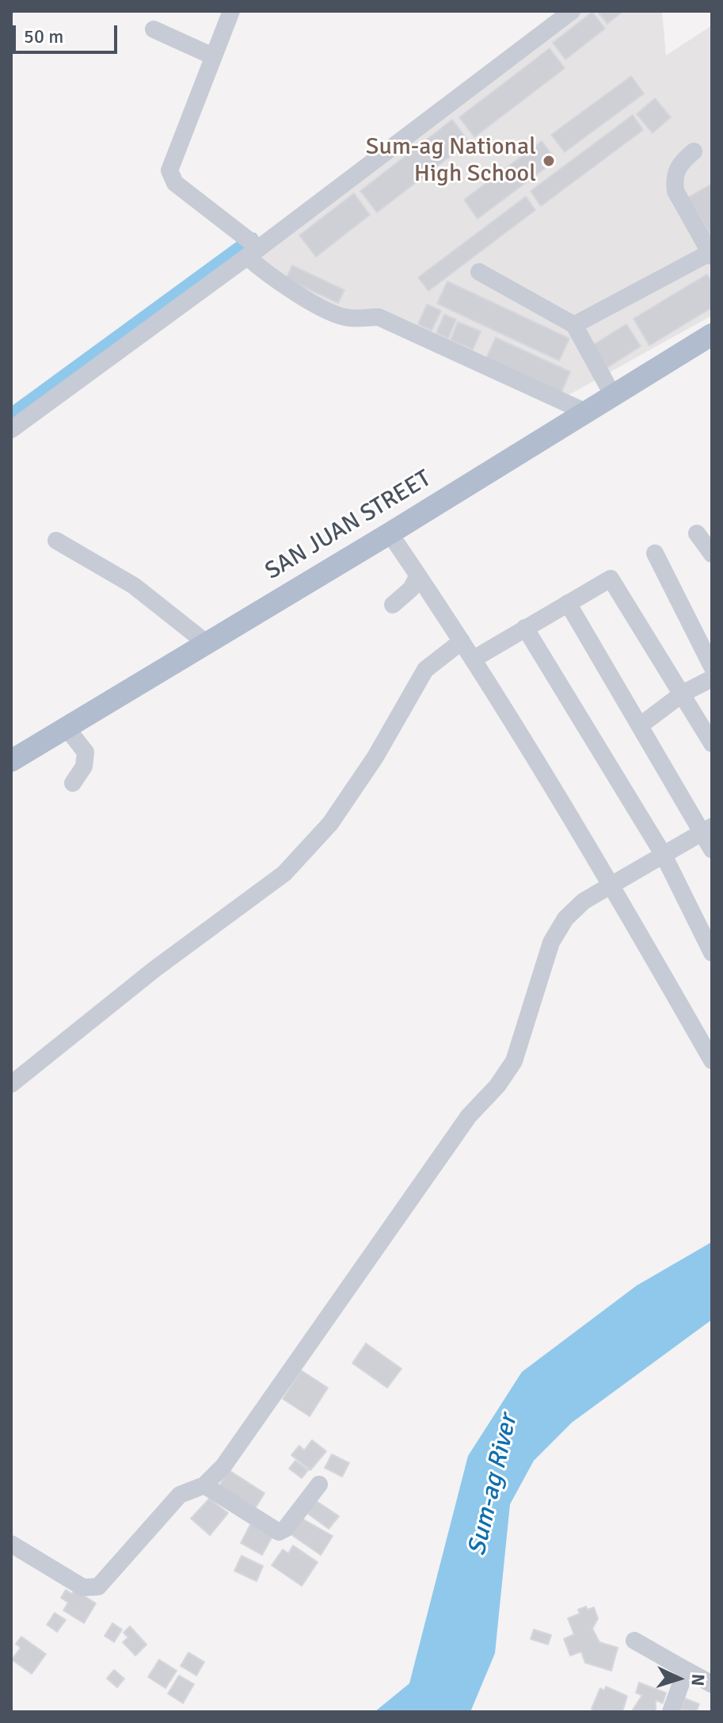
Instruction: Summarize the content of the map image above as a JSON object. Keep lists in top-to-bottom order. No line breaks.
{"streets":{"main road":["SAN JUAN STREET"]},"water":["Sum-ag River"],"places":["Sum-ag National High School"],"scale_bar":"50 m","north":"right"}
